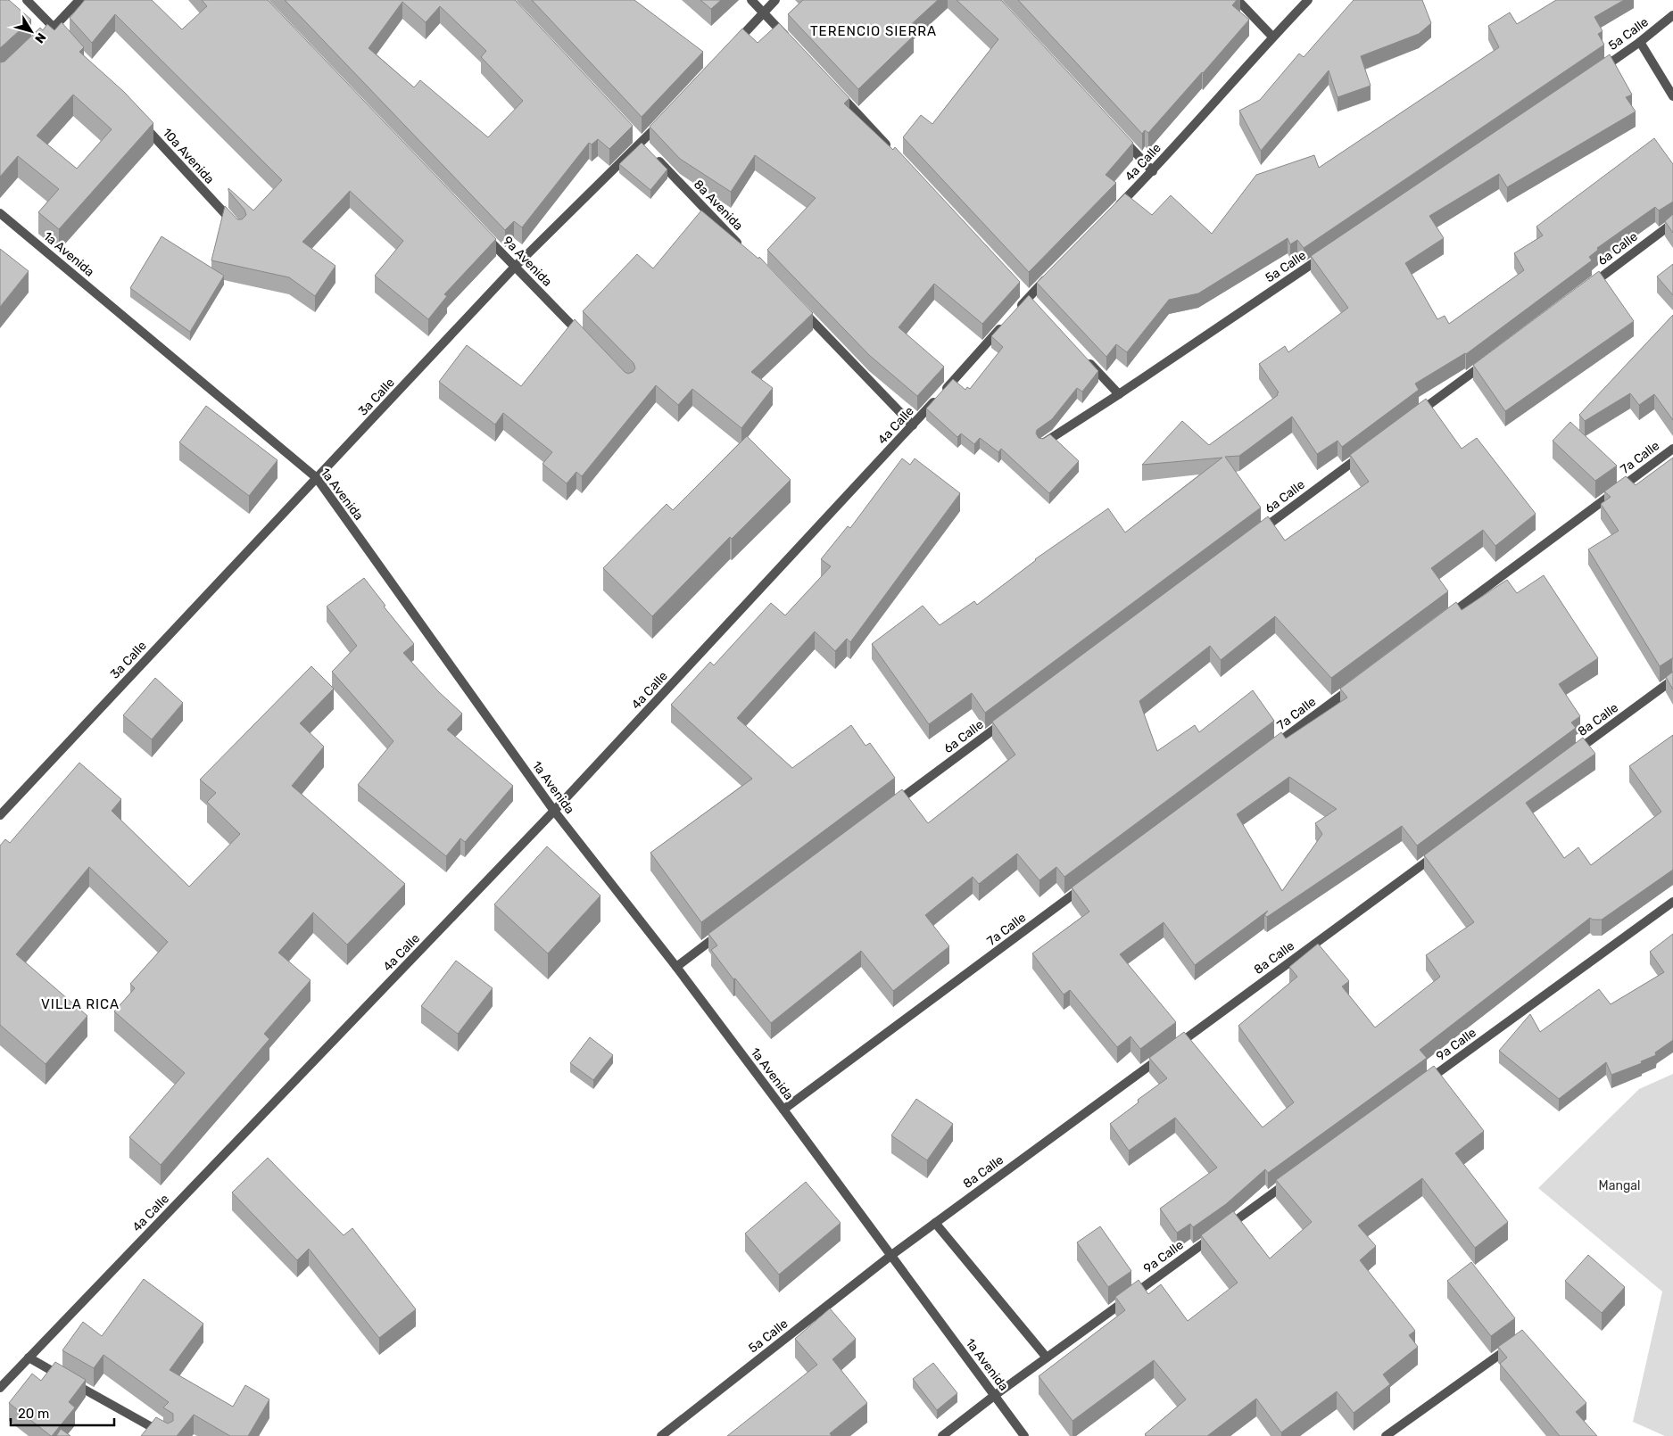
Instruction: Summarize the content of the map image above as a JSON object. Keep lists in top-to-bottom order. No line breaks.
{"streets":{"street":["5a Calle","10a Avenida","4a Calle","8a Avenida","6a Calle","1a Avenida","9a Avenida","3a Calle","7a Calle","8a Calle","9a Calle"]},"crossings":[["5a Calle","1a Avenida"],["5a Calle","8a Calle"],["4a Calle","1a Avenida"],["8a Avenida","3a Calle"],["1a Avenida","3a Calle"],["1a Avenida","7a Calle"],["1a Avenida","8a Calle"],["1a Avenida","9a Calle"],["9a Avenida","3a Calle"]],"districts":["TERENCIO SIERRA","VILLA RICA"],"parks":["Mangal"],"scale_bar":"20 m","north":"bottom right"}
